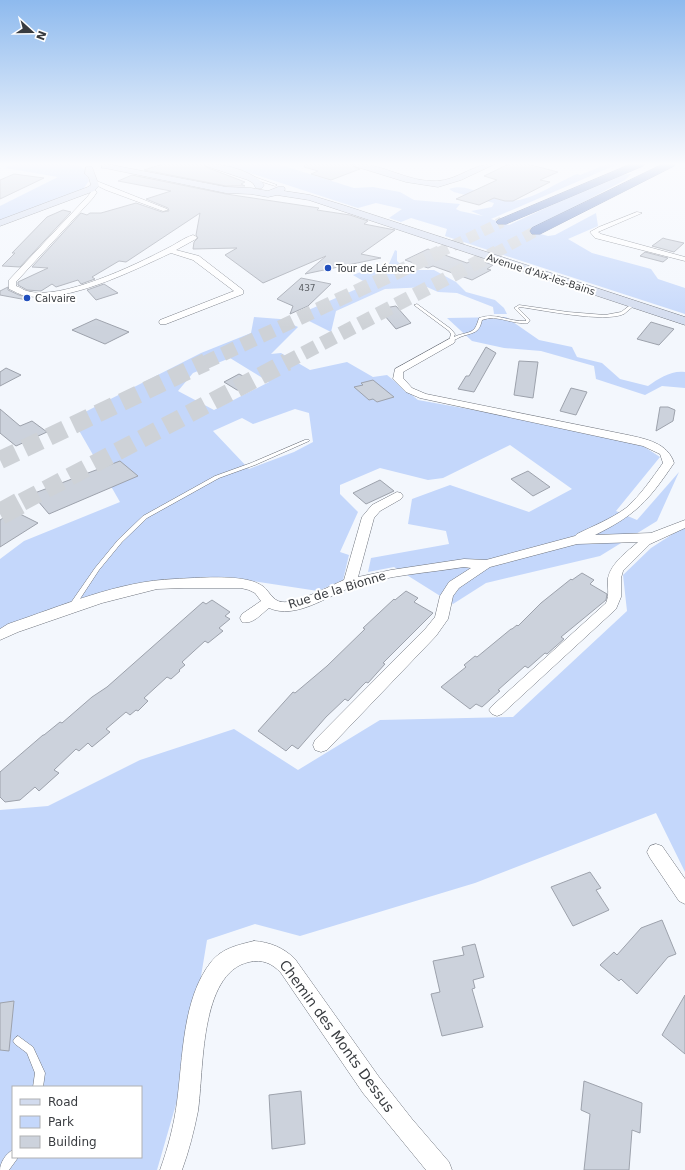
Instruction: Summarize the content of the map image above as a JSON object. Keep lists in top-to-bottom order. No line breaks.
{"streets":{"main road":["Avenue d'Aix-les-Bains"],"street":["Rue de la Bionne","Chemin des Monts Dessus"]},"places":["Tour de Lémenc","Calvaire"],"house_numbers":["437"],"legend":["Road","Park","Building"],"north":"right"}
